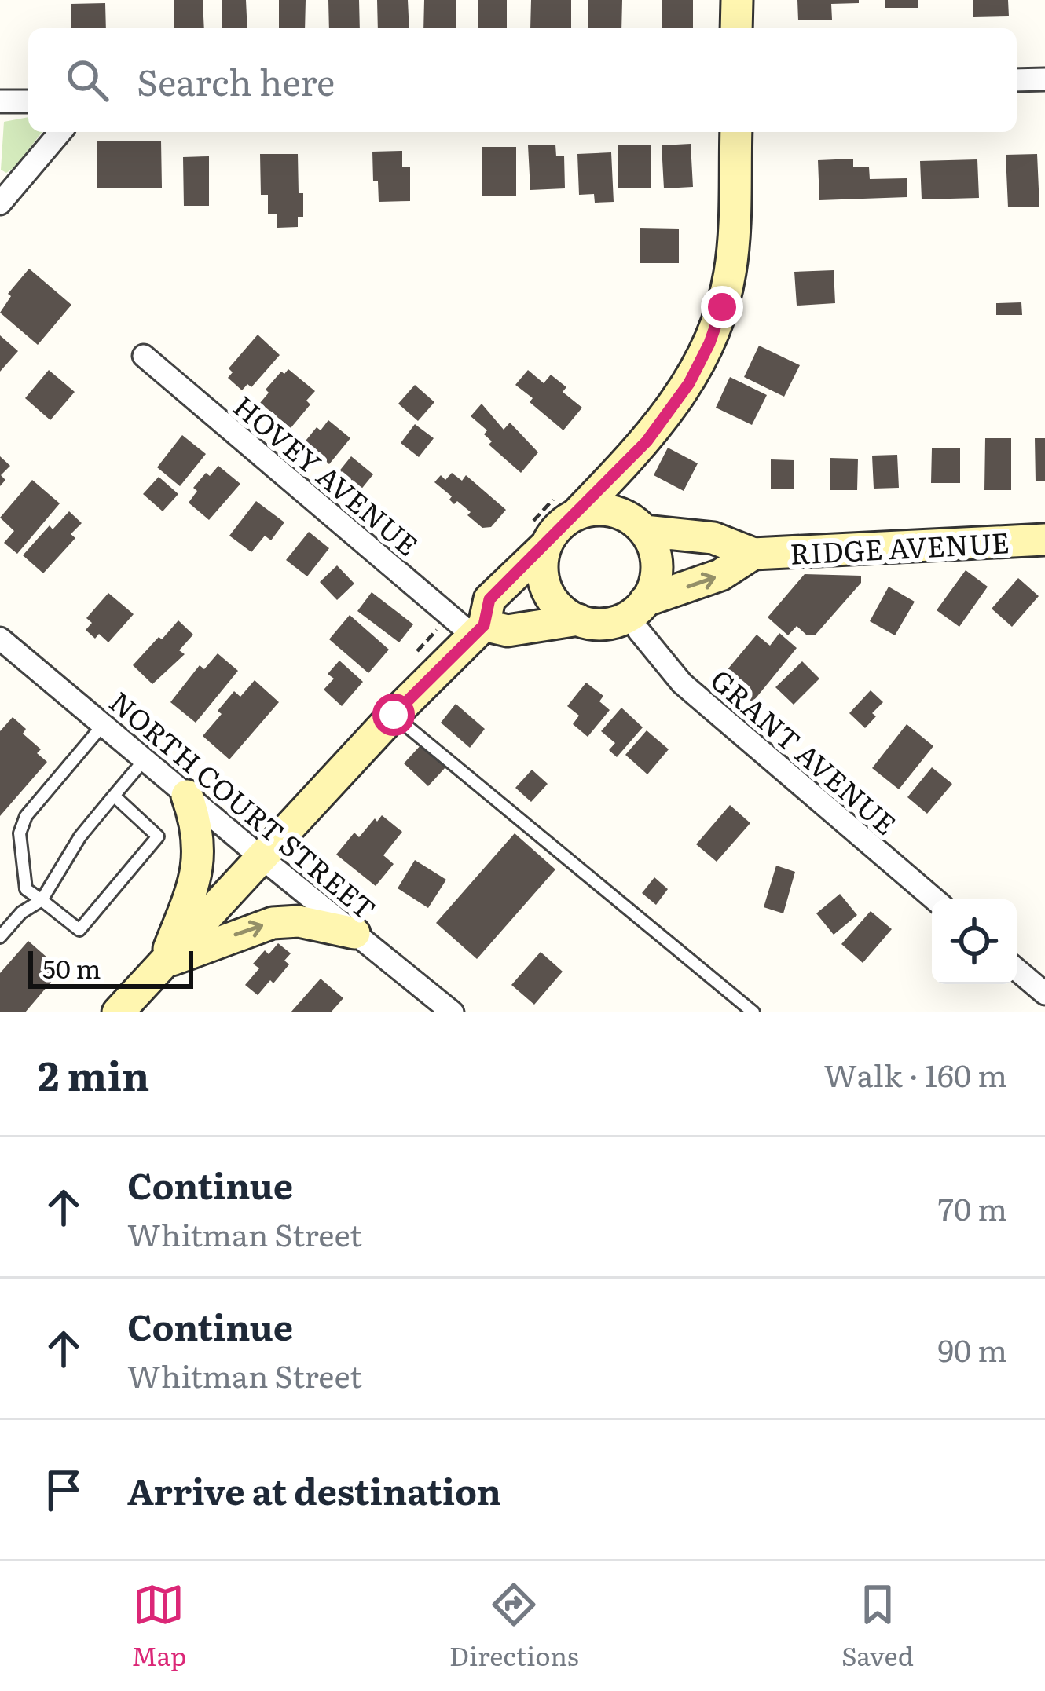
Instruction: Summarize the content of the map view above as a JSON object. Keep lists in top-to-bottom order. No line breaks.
{"streets":{"main road":["RIDGE AVENUE"],"street":["HOVEY AVENUE","GRANT AVENUE","NORTH COURT STREET"]},"crossings":[["RIDGE AVENUE","GRANT AVENUE"]],"scale_bar":"50 m","page":{"search":"Search here","scale":"50 m","heading":["2 min","Walk · 160 m"],"list":[["Continue","Whitman Street","70 m"],["Continue","Whitman Street","90 m"],"Arrive at destination"],"nav":["Map","Directions","Saved"]}}
